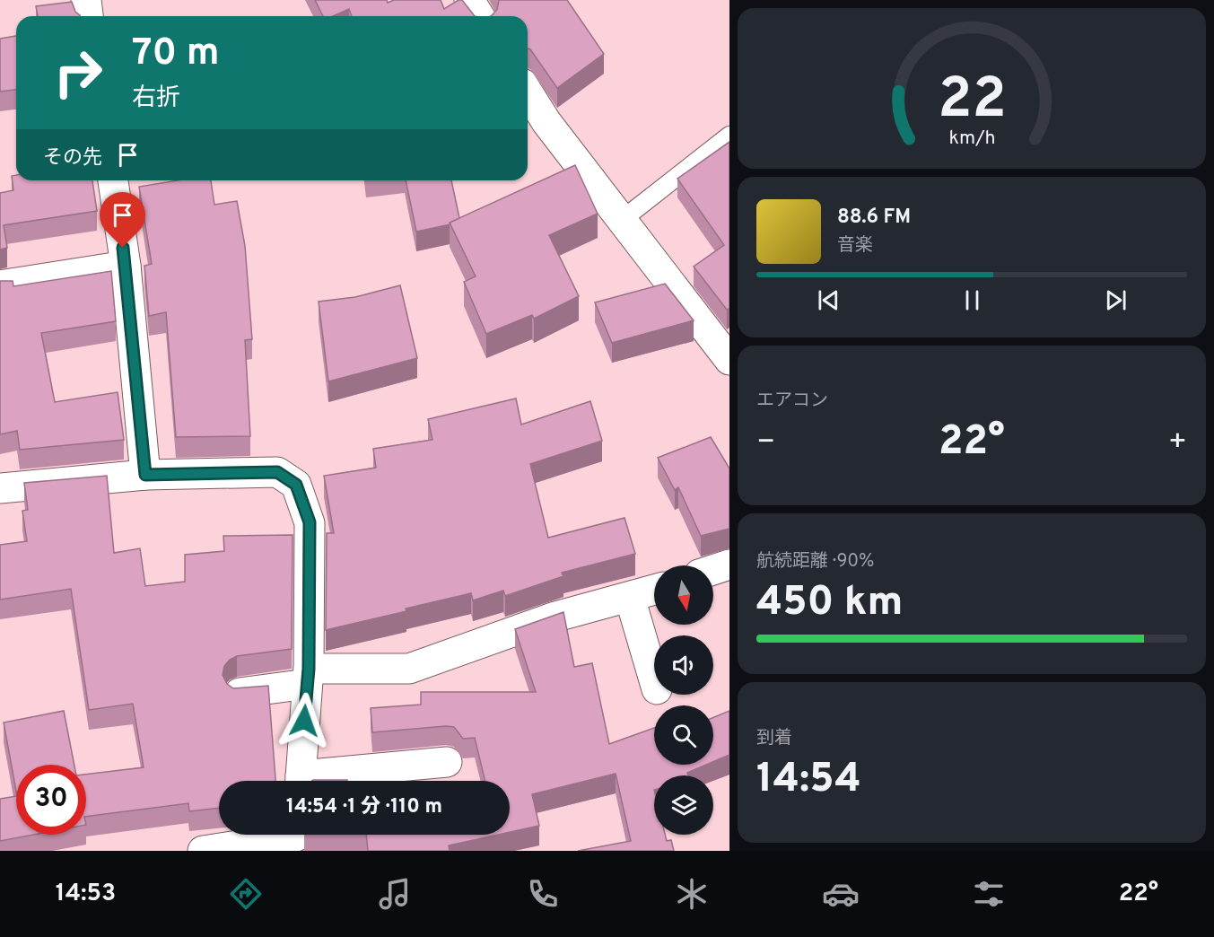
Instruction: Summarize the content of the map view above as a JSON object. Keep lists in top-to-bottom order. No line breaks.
{"north":"bottom","page":{"turn":["70 m","右折"],"then":"その先","song":["88.6 FM","音楽"],"tile":["エアコン",["航続距離 · 90%","450 km"],["到着","14:54"]],"heat":["−","22°","+"],"limit":"30","trip":"14:54 · 1 分 · 110 m","tabs":["14:53","22°"],"gauge":["22","km/h"]}}
